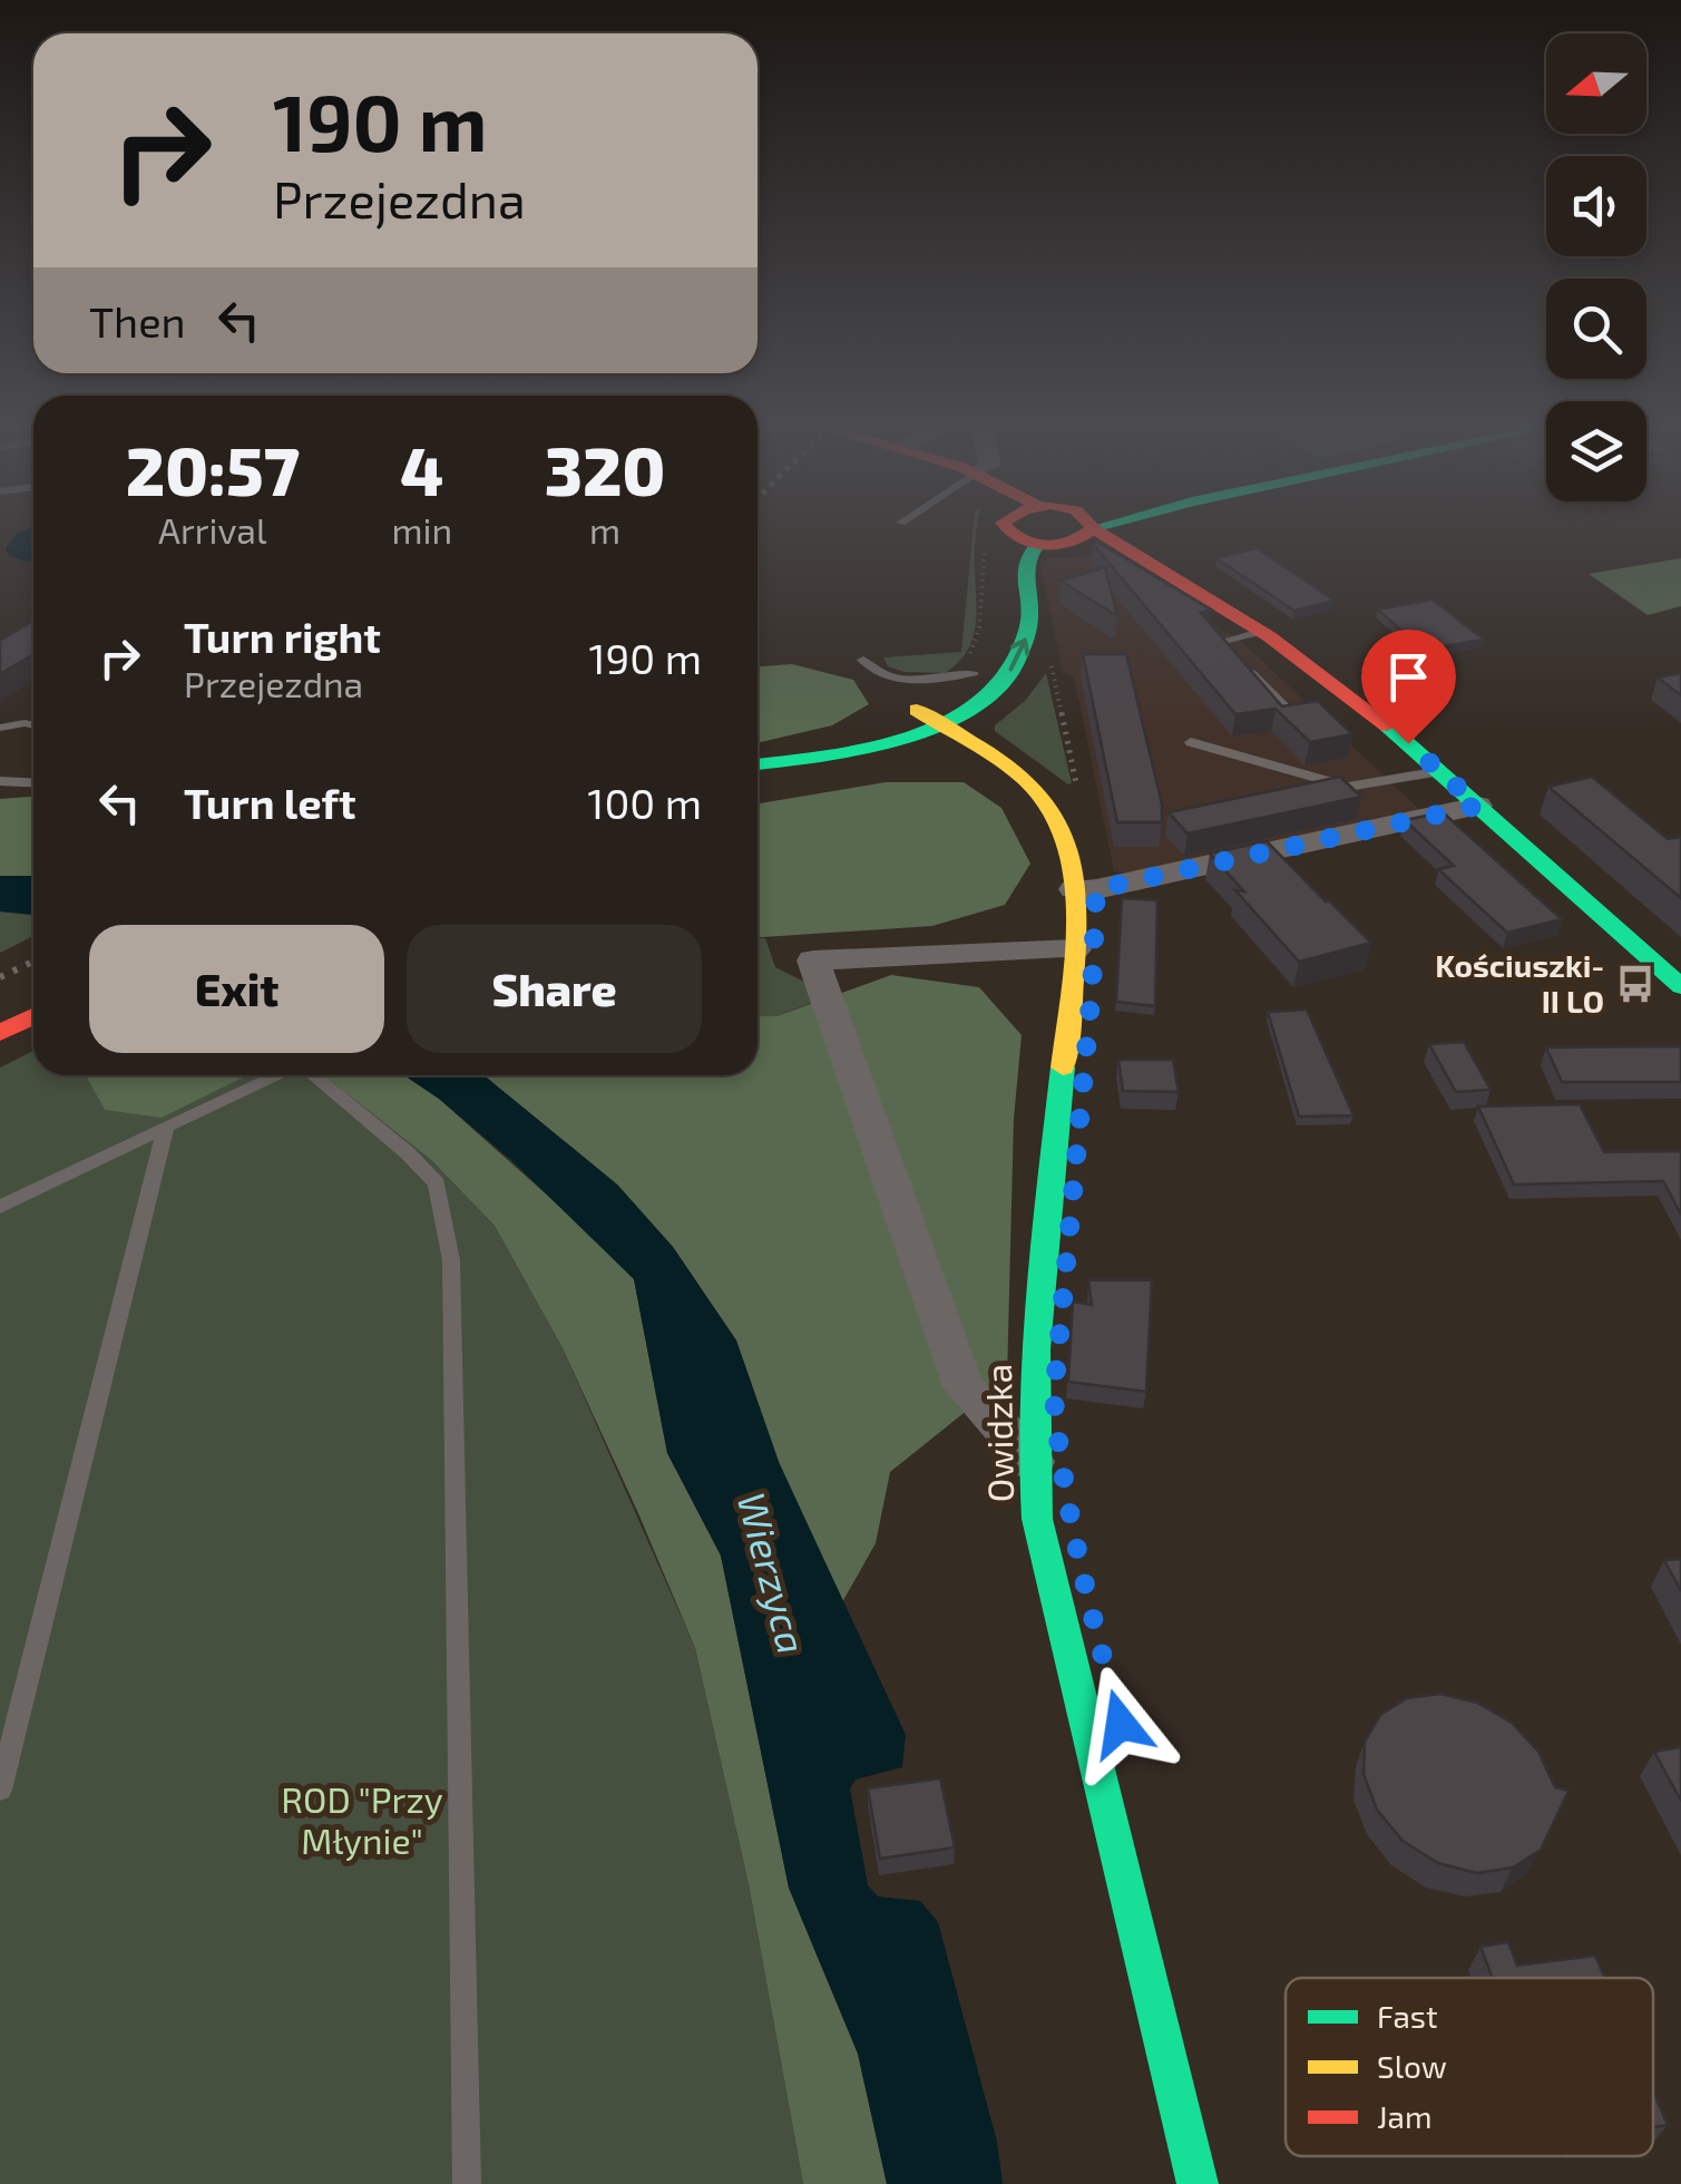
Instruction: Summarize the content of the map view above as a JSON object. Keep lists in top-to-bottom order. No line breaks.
{"streets":{"street":["Owidzka"]},"water":["Wierzyca"],"parks":["ROD \"Przy Młynie\""],"places":{"bus stop":["Kościuszki- II LO"]},"legend":["Fast","Slow","Jam"],"north":"left","page":{"turn":["190 m","Przejezdna"],"then":"Then","eta":["20:57","Arrival","4","min","320","m"],"list":[{"name":"Turn right","note":"Przejezdna","value":"190 m"},{"name":"Turn left","value":"100 m"}],"buttons":["Exit","Share"]}}
